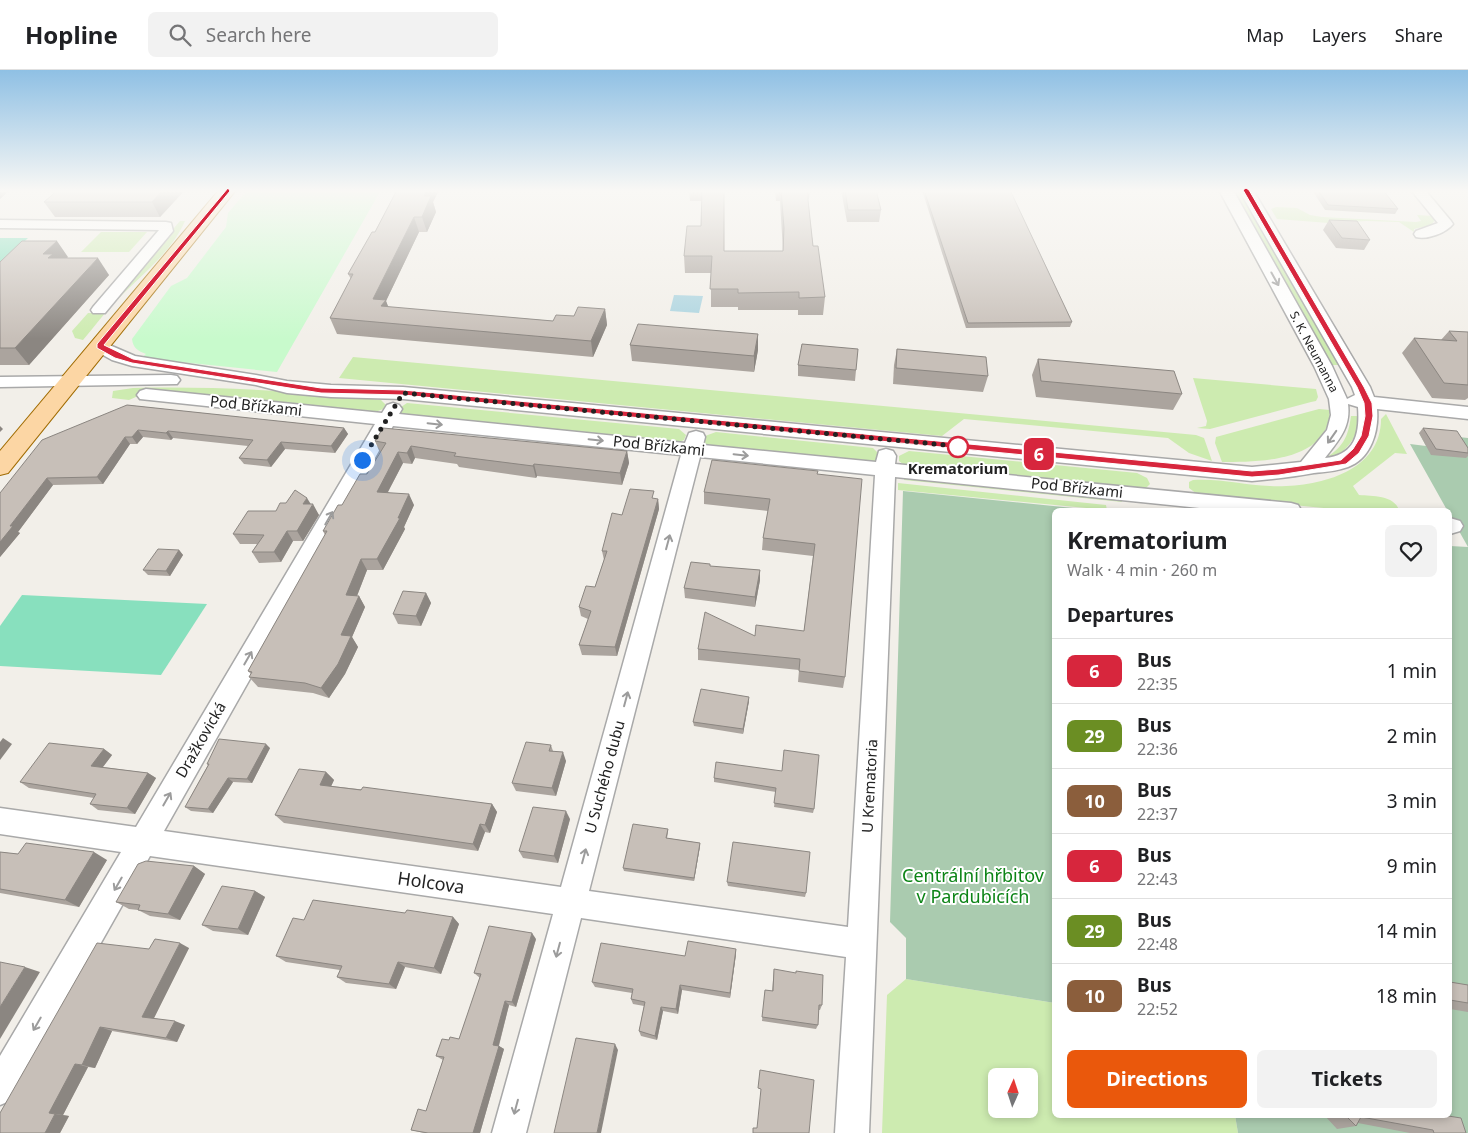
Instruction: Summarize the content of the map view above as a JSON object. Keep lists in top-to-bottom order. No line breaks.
{"streets":{"street":["S. K. Neumanna","Pod Břízkami","Dražkovická","U Suchého dubu","U Krematoria","Holcova"]},"crossings":[["S. K. Neumanna","Pod Břízkami"],["Pod Břízkami","Dražkovická"],["Pod Břízkami","U Suchého dubu"],["Pod Břízkami","U Krematoria"],["Dražkovická","Holcova"],["U Suchého dubu","Holcova"],["U Krematoria","Holcova"]],"parks":["Centrální hřbitov v Pardubicích"],"places":["Krematorium"],"lines":["bus line 6"],"north":"top","page":{"header":"Hopline","search":"Search here","nav":["Map","Layers","Share"],"on_map":"6","heading":[["Krematorium","Walk · 4 min · 260 m"],"Departures"],"list":[{"mark":"6","name":"Bus","note":"22:35","value":"1 min"},{"mark":"29","name":"Bus","note":"22:36","value":"2 min"},{"mark":"10","name":"Bus","note":"22:37","value":"3 min"},{"mark":"6","name":"Bus","note":"22:43","value":"9 min"},{"mark":"29","name":"Bus","note":"22:48","value":"14 min"},{"mark":"10","name":"Bus","note":"22:52","value":"18 min"}],"buttons":["Directions","Tickets"]}}
